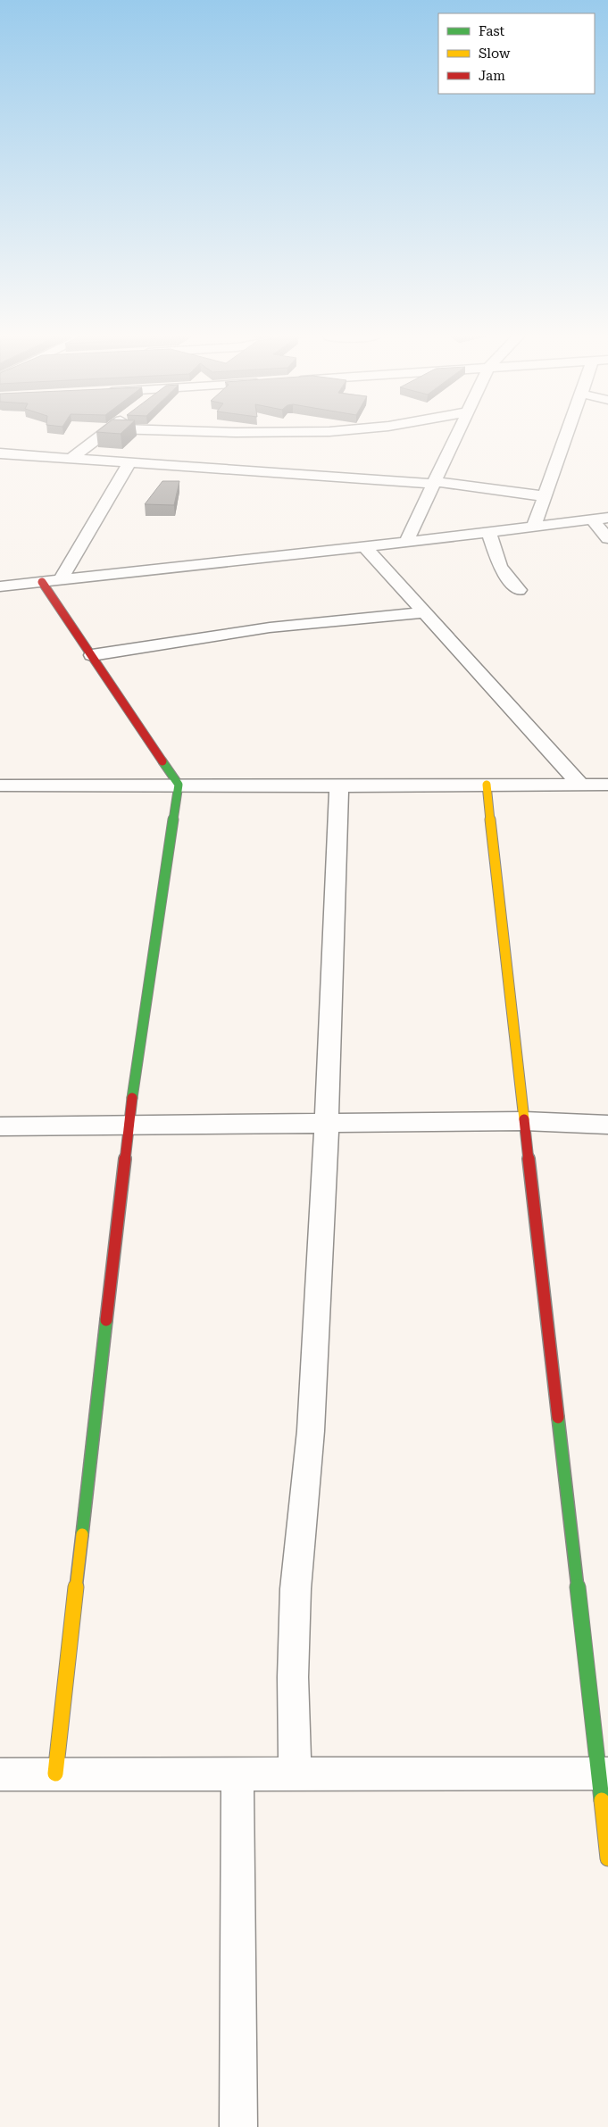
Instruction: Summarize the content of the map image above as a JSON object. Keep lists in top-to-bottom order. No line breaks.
{"legend":["Fast","Slow","Jam"]}
